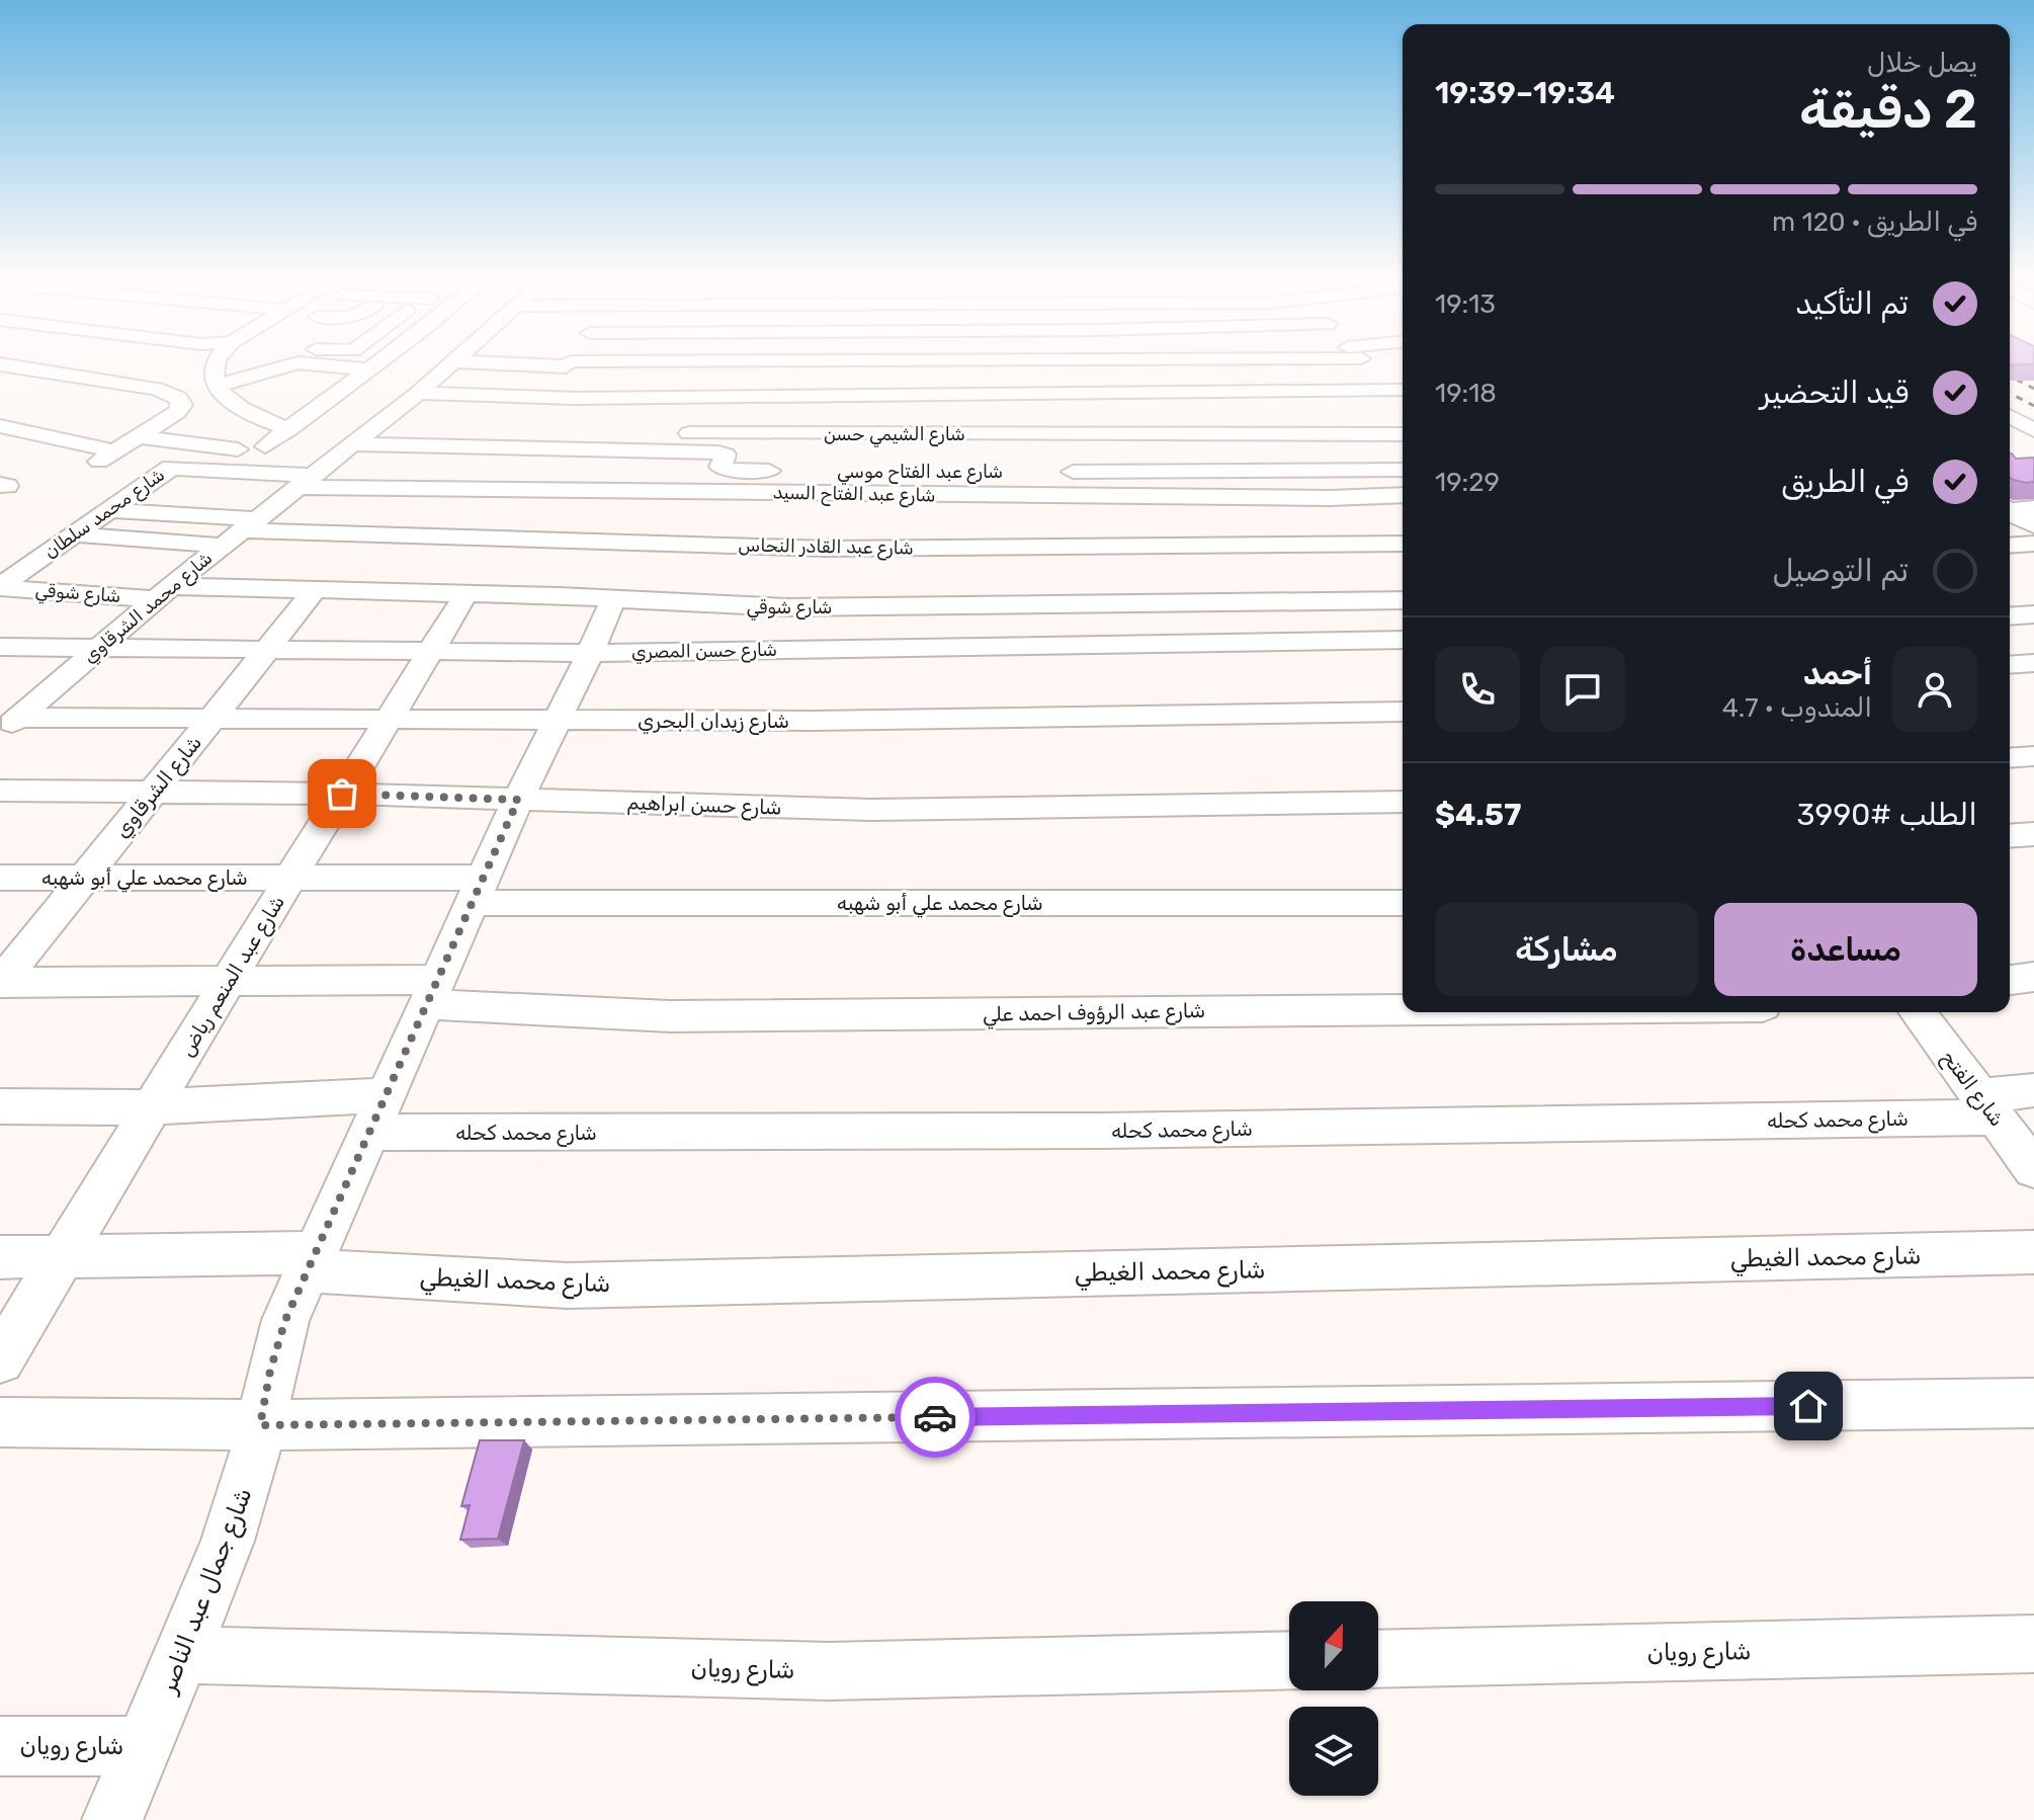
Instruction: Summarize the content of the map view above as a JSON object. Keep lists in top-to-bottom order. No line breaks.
{"streets":{"street":["شارع الشيمي حسن","شارع عبد الفتاح السيد","شارع محمد سلطان","شارع عبد القادر النحاس","شارع شوقي","شارع محمد الشرقاوي","شارع حسن المصري","شارع زيدان البحري","شارع الشرقاوي","شارع حسن ابراهيم","شارع محمد علي أبو شهبه","شارع عبد المنعم رياض","شارع عبد الرؤوف احمد علي","شارع الفتح","شارع محمد كحله","شارع محمد الغيطي","شارع جمال عبد الناصر","شارع رويان"]},"crossings":[["شارع عبد الفتاح السيد","شارع محمد سلطان"],["شارع عبد الفتاح السيد","شارع محمد الشرقاوي"],["شارع محمد سلطان","شارع عبد القادر النحاس"],["شارع محمد سلطان","شارع شوقي"],["شارع محمد سلطان","شارع محمد الشرقاوي"],["شارع عبد القادر النحاس","شارع محمد الشرقاوي"],["شارع شوقي","شارع محمد الشرقاوي"],["شارع شوقي","شارع الشرقاوي"],["شارع شوقي","شارع عبد المنعم رياض"],["شارع شوقي","شارع جمال عبد الناصر"],["شارع محمد الشرقاوي","شارع حسن المصري"],["شارع محمد الشرقاوي","شارع زيدان البحري"],["شارع حسن المصري","شارع الشرقاوي"],["شارع حسن المصري","شارع عبد المنعم رياض"],["شارع حسن المصري","شارع جمال عبد الناصر"],["شارع زيدان البحري","شارع الشرقاوي"],["شارع زيدان البحري","شارع عبد المنعم رياض"],["شارع زيدان البحري","شارع جمال عبد الناصر"],["شارع الشرقاوي","شارع حسن ابراهيم"],["شارع الشرقاوي","شارع محمد علي أبو شهبه"],["شارع الشرقاوي","شارع عبد الرؤوف احمد علي"],["شارع حسن ابراهيم","شارع عبد المنعم رياض"],["شارع حسن ابراهيم","شارع جمال عبد الناصر"],["شارع محمد علي أبو شهبه","شارع عبد المنعم رياض"],["شارع محمد علي أبو شهبه","شارع جمال عبد الناصر"],["شارع عبد المنعم رياض","شارع عبد الرؤوف احمد علي"],["شارع عبد المنعم رياض","شارع محمد كحله"],["شارع عبد المنعم رياض","شارع محمد الغيطي"],["شارع عبد الرؤوف احمد علي","شارع جمال عبد الناصر"],["شارع الفتح","شارع محمد كحله"],["شارع محمد كحله","شارع جمال عبد الناصر"],["شارع محمد الغيطي","شارع جمال عبد الناصر"],["شارع جمال عبد الناصر","شارع رويان"]],"north":"top","page":{"heading":["2 دقيقة","يصل خلال","19:34–19:39"],"panel":["أحمد","المندوب · 4.7","الطلب #3990","$4.57"],"bar":"في الطريق · 120 m","list":[["تم التأكيد","19:13"],["قيد التحضير","19:18"],["في الطريق","19:29"],"تم التوصيل"],"buttons":["مساعدة","مشاركة"]}}
